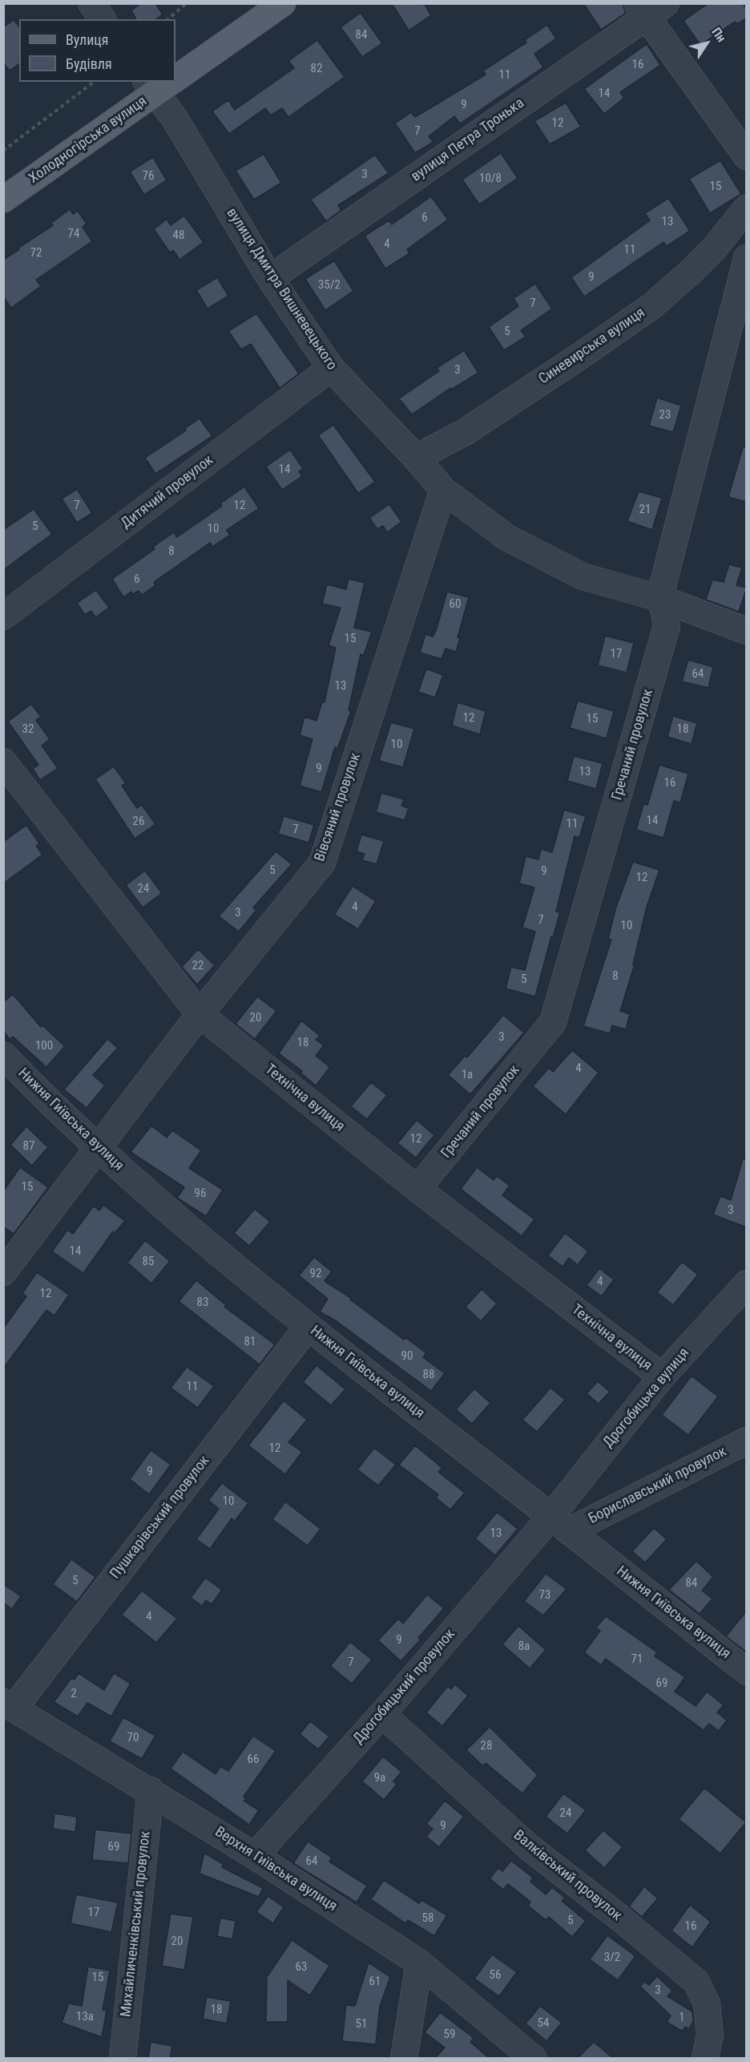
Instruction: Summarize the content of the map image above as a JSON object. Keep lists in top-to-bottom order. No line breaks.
{"streets":{"main road":["Холодногірська вулиця"],"street":["вулиця Петра Тронька","вулиця Дмитра Вишневецького","Синевирська вулиця","Дитячий провулок","Гречаний провулок","Вівсяний провулок","Технічна вулиця","Нижня Гиївська вулиця","Дрогобицька вулиця","Бориславський провулок","Пушкарівський провулок","Дрогобицький провулок","Верхня Гиївська вулиця","Валківський провулок","Михайличенківський провулок"]},"crossings":[["Холодногірська вулиця","вулиця Дмитра Вишневецького"],["вулиця Петра Тронька","вулиця Дмитра Вишневецького"],["вулиця Дмитра Вишневецького","Синевирська вулиця"],["вулиця Дмитра Вишневецького","Дитячий провулок"],["вулиця Дмитра Вишневецького","Гречаний провулок"],["вулиця Дмитра Вишневецького","Вівсяний провулок"],["Гречаний провулок","Технічна вулиця"],["Вівсяний провулок","Технічна вулиця"],["Вівсяний провулок","Нижня Гиївська вулиця"],["Технічна вулиця","Дрогобицька вулиця"],["Нижня Гиївська вулиця","Дрогобицька вулиця"],["Нижня Гиївська вулиця","Бориславський провулок"],["Нижня Гиївська вулиця","Пушкарівський провулок"],["Нижня Гиївська вулиця","Дрогобицький провулок"],["Дрогобицька вулиця","Бориславський провулок"],["Дрогобицька вулиця","Дрогобицький провулок"],["Бориславський провулок","Дрогобицький провулок"],["Пушкарівський провулок","Верхня Гиївська вулиця"],["Дрогобицький провулок","Верхня Гиївська вулиця"],["Дрогобицький провулок","Валківський провулок"],["Верхня Гиївська вулиця","Михайличенківський провулок"]],"house_numbers":["84","16","82","11","14","9","12","7","3","76","10/8","15","6","13","74","48","4","11","72","9","35/2","7","5","3","23","14","7","12","21","5","10","8","6","60","15","17","64","13","12","15","32","18","10","9","13","16","14","26","11","7","5","9","12","24","4","3","7","10","22","8","5","20","3","18","100","4","1а","12","87","15","96","3","14","85","92","4","12","83","81","90","88","11","12","9","10","13","5","84","73","4","9","8а","71","7","69","2","70","28","66","9а","24","9","69","64","17","58","5","16","20","3/2","63","56","15","61","3","18","13а","1","54","51","59"],"legend":["Вулиця","Будівля"],"north":"top right"}
